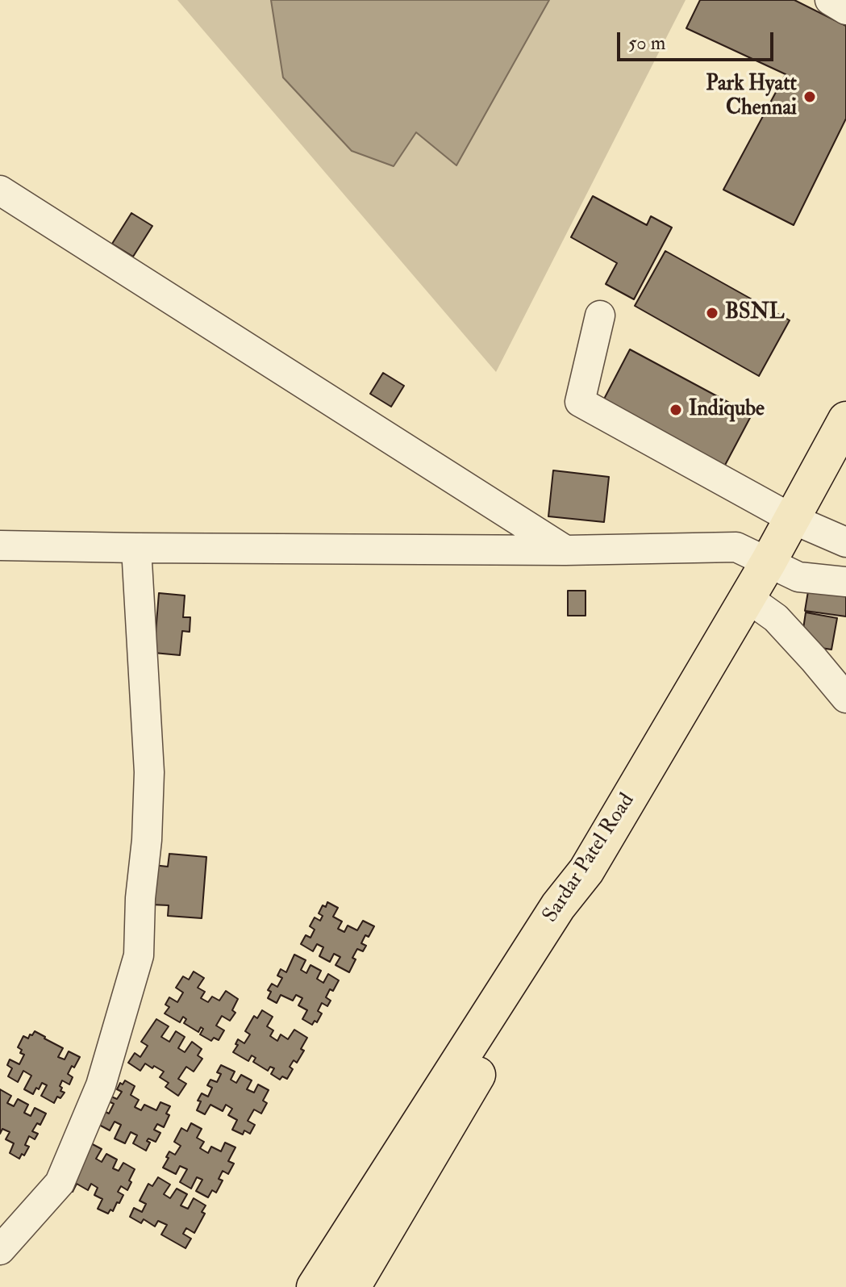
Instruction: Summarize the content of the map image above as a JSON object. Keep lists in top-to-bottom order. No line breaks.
{"streets":{"main road":["Sardar Patel Road"]},"places":["Park Hyatt Chennai","BSNL","Indiqube"],"scale_bar":"50 m"}
